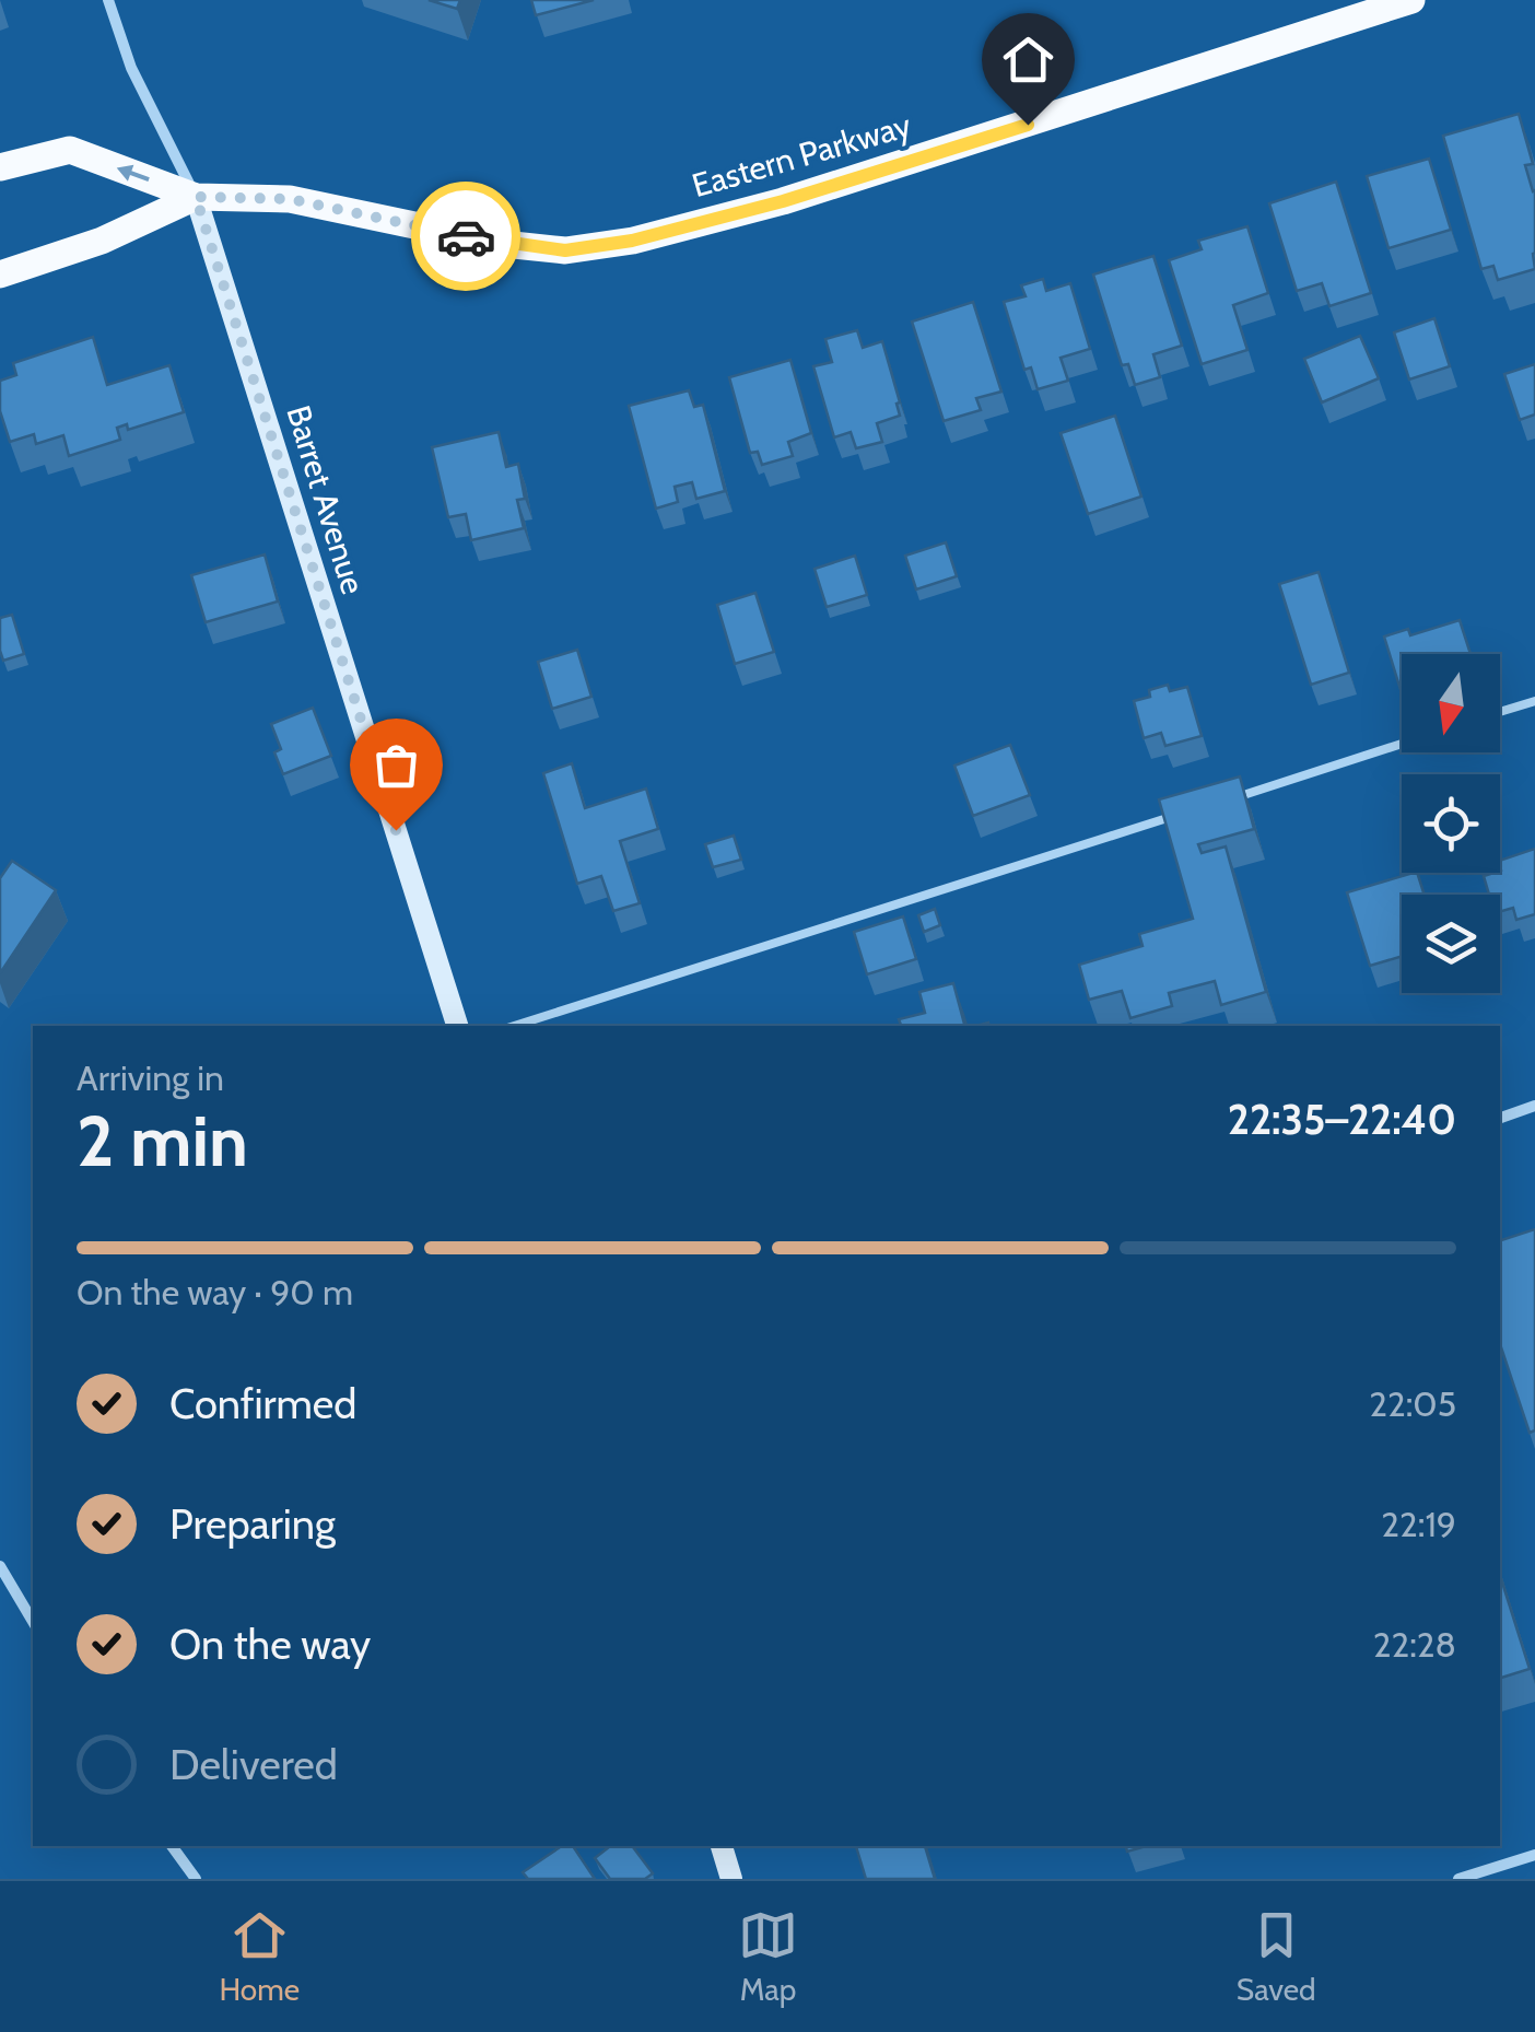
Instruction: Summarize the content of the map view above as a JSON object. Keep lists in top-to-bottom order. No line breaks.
{"streets":{"main road":["Eastern Parkway"],"street":["Barret Avenue"]},"crossings":[["Eastern Parkway","Barret Avenue"]],"north":"bottom","page":{"heading":["2 min","Arriving in","22:35–22:40"],"bar":"On the way · 90 m","list":[["Confirmed","22:05"],["Preparing","22:19"],["On the way","22:28"],"Delivered"],"tabs":["Home","Map","Saved"]}}
